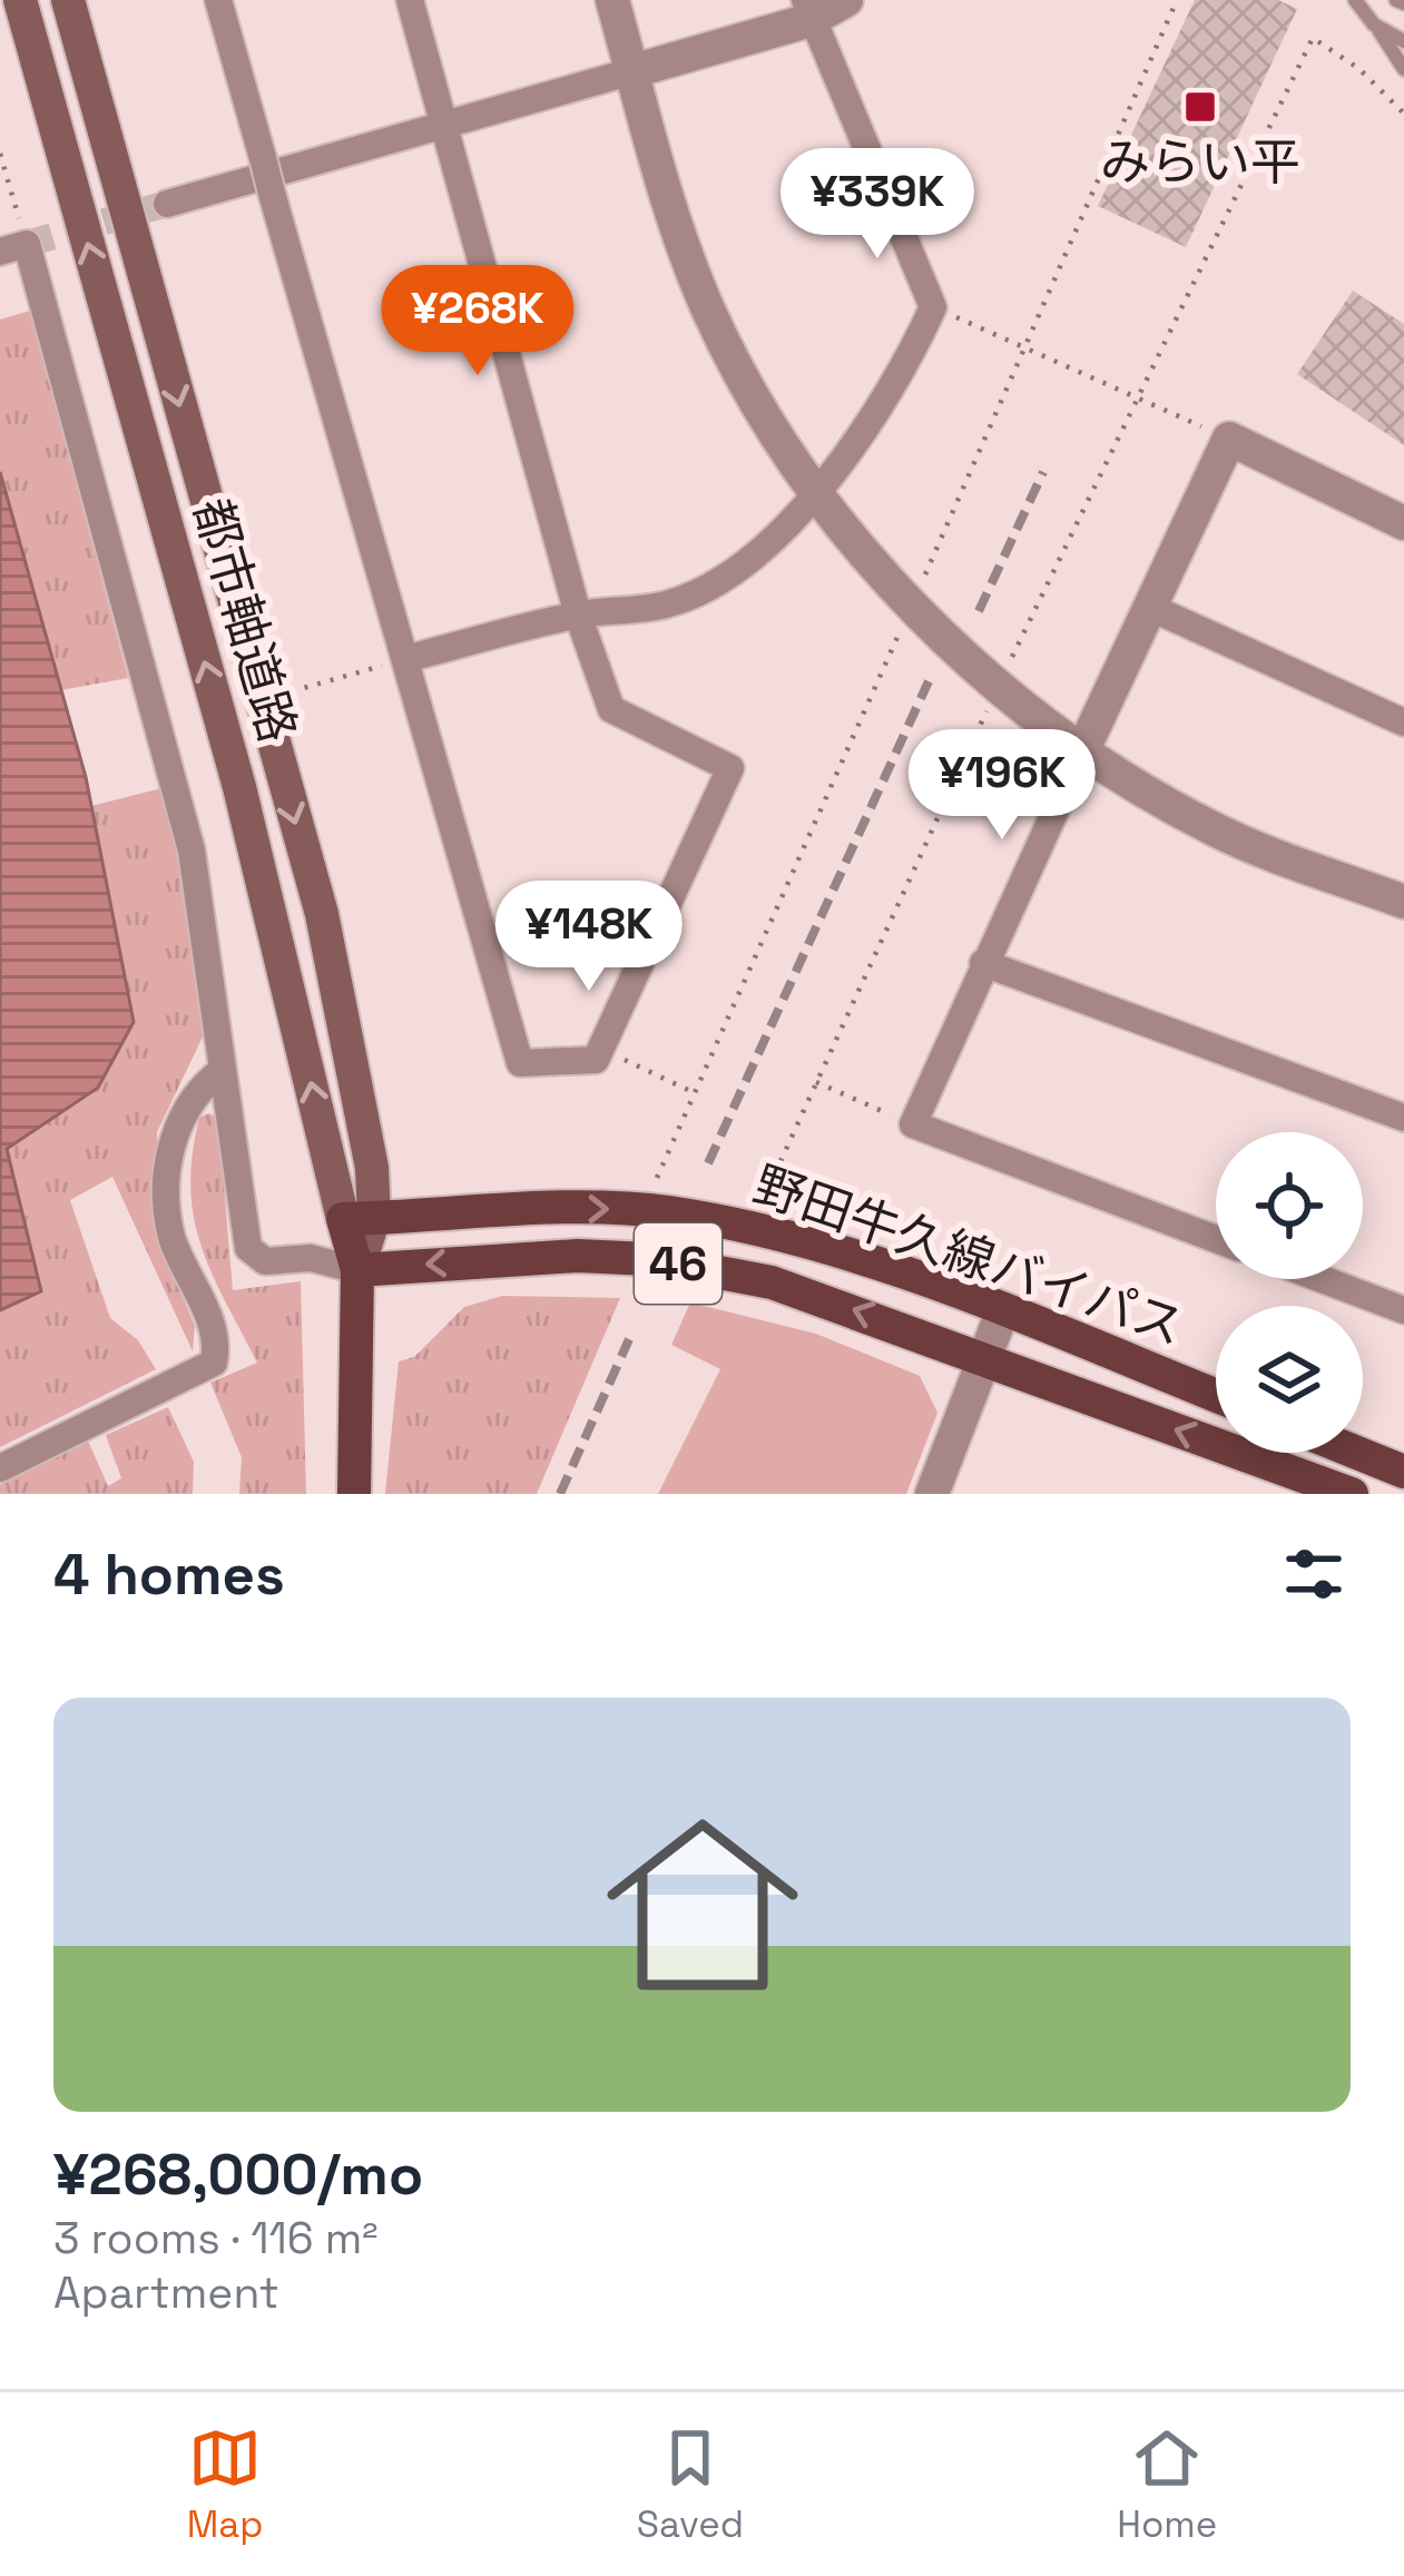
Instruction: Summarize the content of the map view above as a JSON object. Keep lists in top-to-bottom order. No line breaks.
{"streets":{"main road":["都市軸道路","野田牛久線バイパス","46"]},"crossings":[["都市軸道路","野田牛久線バイパス"]],"places":{"transit":["みらい平"]},"page":{"price":["¥339K","¥268K","¥196K","¥148K"],"heading":"4 homes","list":[{"name":"¥268,000/mo","note":"3 rooms · 116 m² · Apartment"}],"tabs":["Map","Saved","Home"]}}
